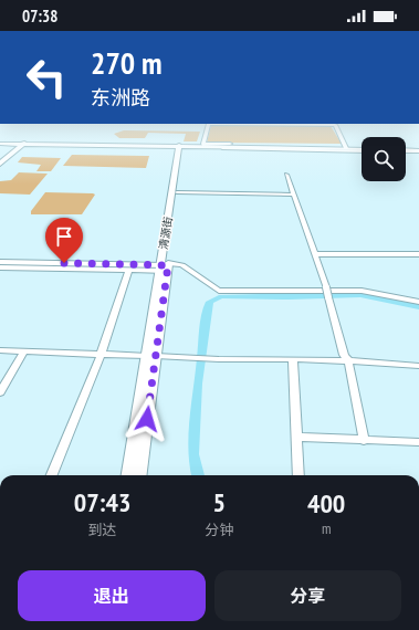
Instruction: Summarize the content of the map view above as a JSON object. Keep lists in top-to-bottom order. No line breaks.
{"streets":{"main road":["清源街"]},"page":{"status":"07:38","turn":["270 m","东洲路"],"eta":["07:43","到达","5","分钟","400","m"],"buttons":["退出","分享"]}}
